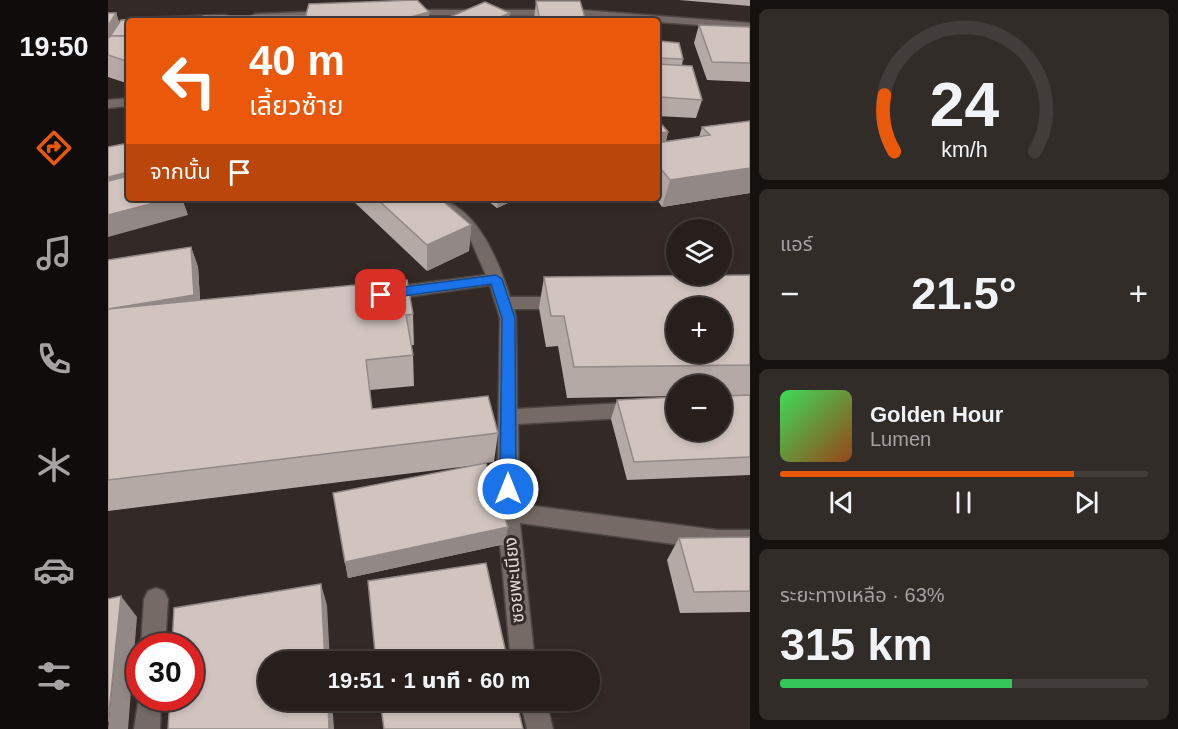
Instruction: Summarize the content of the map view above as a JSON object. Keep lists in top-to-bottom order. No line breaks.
{"streets":{"street":["ซอยพะเนียง"]},"page":{"tabs":"19:50","turn":["40 m","เลี้ยวซ้าย"],"then":"จากนั้น","tile":["แอร์",["ระยะทางเหลือ · 63%","315 km"]],"map_buttons":["+","−"],"heat":["−","21.5°","+"],"song":["Golden Hour","Lumen"],"limit":"30","trip":"19:51 · 1 นาที · 60 m","gauge":["24","km/h"]}}
